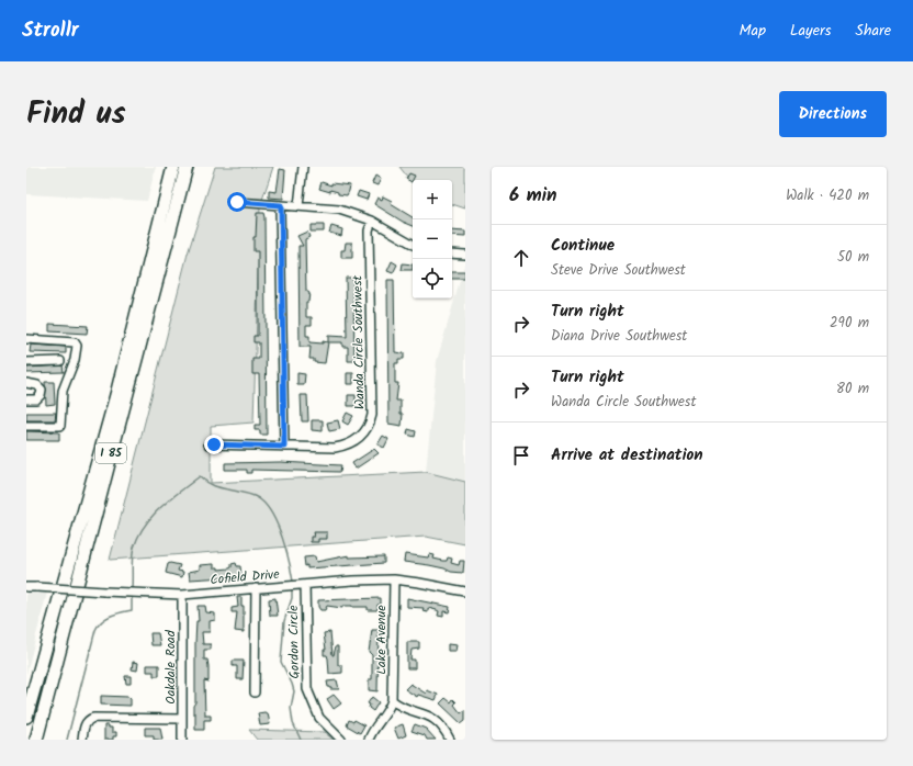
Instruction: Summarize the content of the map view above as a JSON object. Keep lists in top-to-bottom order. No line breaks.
{"streets":{"highway":["I 85"],"street":["Wanda Circle Southwest","Cofield Drive","Lake Avenue","Gordon Circle","Oakdale Road"]},"crossings":[["Cofield Drive","Lake Avenue"],["Cofield Drive","Gordon Circle"],["Cofield Drive","Oakdale Road"]],"page":{"header":"Strollr","nav":["Map","Layers","Share"],"title":"Find us","buttons":"Directions","heading":["6 min","Walk · 420 m"],"map_buttons":["+","−"],"list":[["Continue","Steve Drive Southwest","50 m"],["Turn right","Diana Drive Southwest","290 m"],["Turn right","Wanda Circle Southwest","80 m"],"Arrive at destination"]}}
